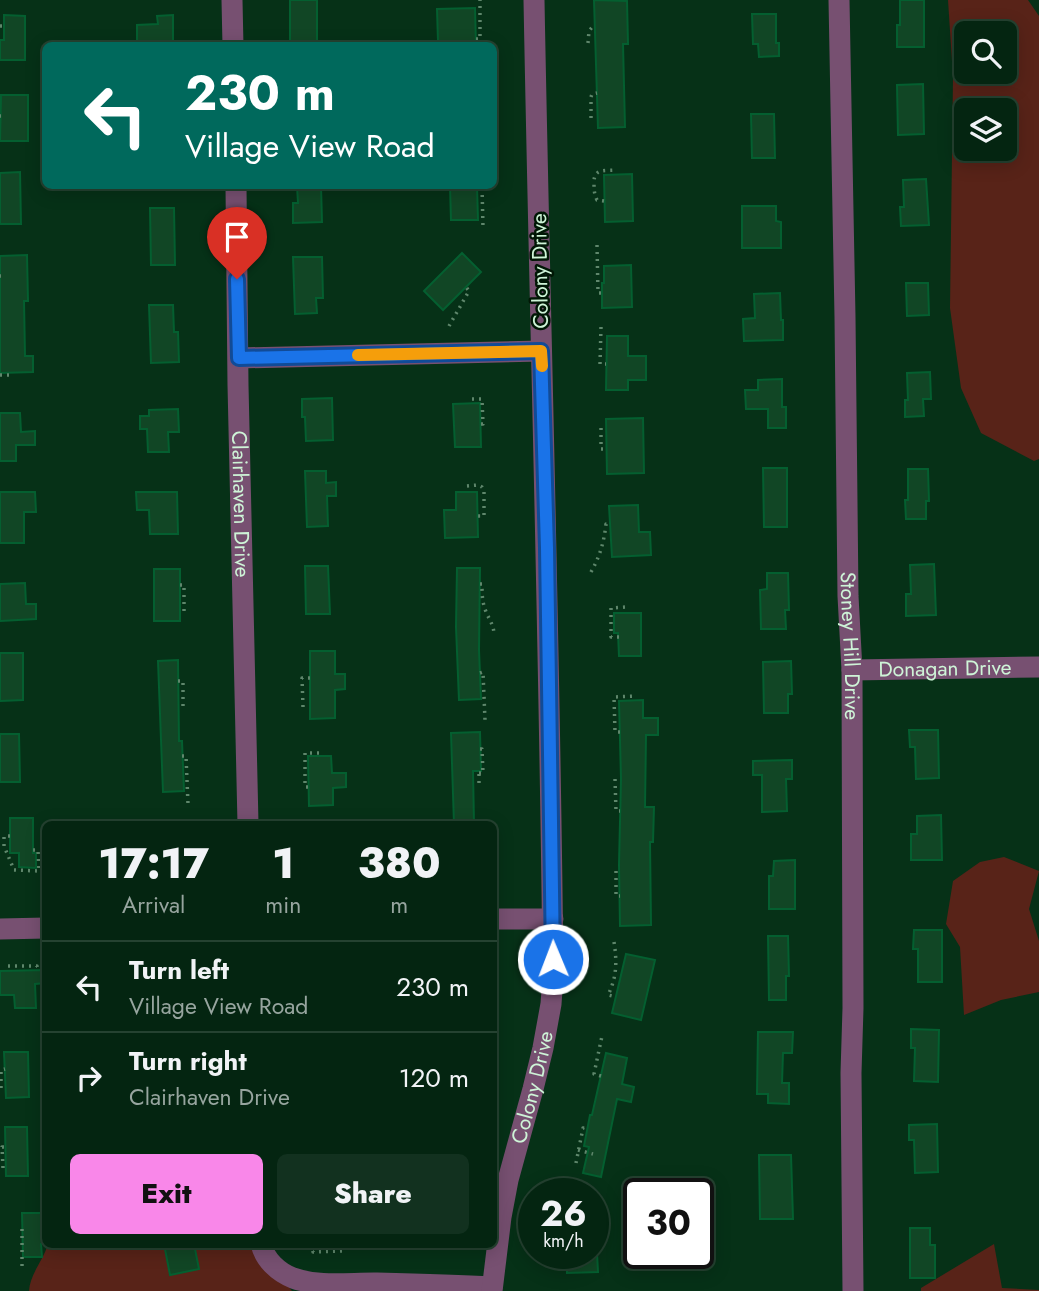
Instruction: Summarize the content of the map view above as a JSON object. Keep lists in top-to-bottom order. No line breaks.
{"streets":{"street":["Colony Drive","Clairhaven Drive","Stoney Hill Drive","Donagan Drive"]},"crossings":[["Stoney Hill Drive","Donagan Drive"]],"page":{"turn":["230 m","Village View Road"],"eta":["17:17","Arrival","1","min","380","m"],"list":[{"name":"Turn left","note":"Village View Road","value":"230 m"},{"name":"Turn right","note":"Clairhaven Drive","value":"120 m"}],"buttons":["Exit","Share"],"speed":"26 km/h","limit":"30"}}
